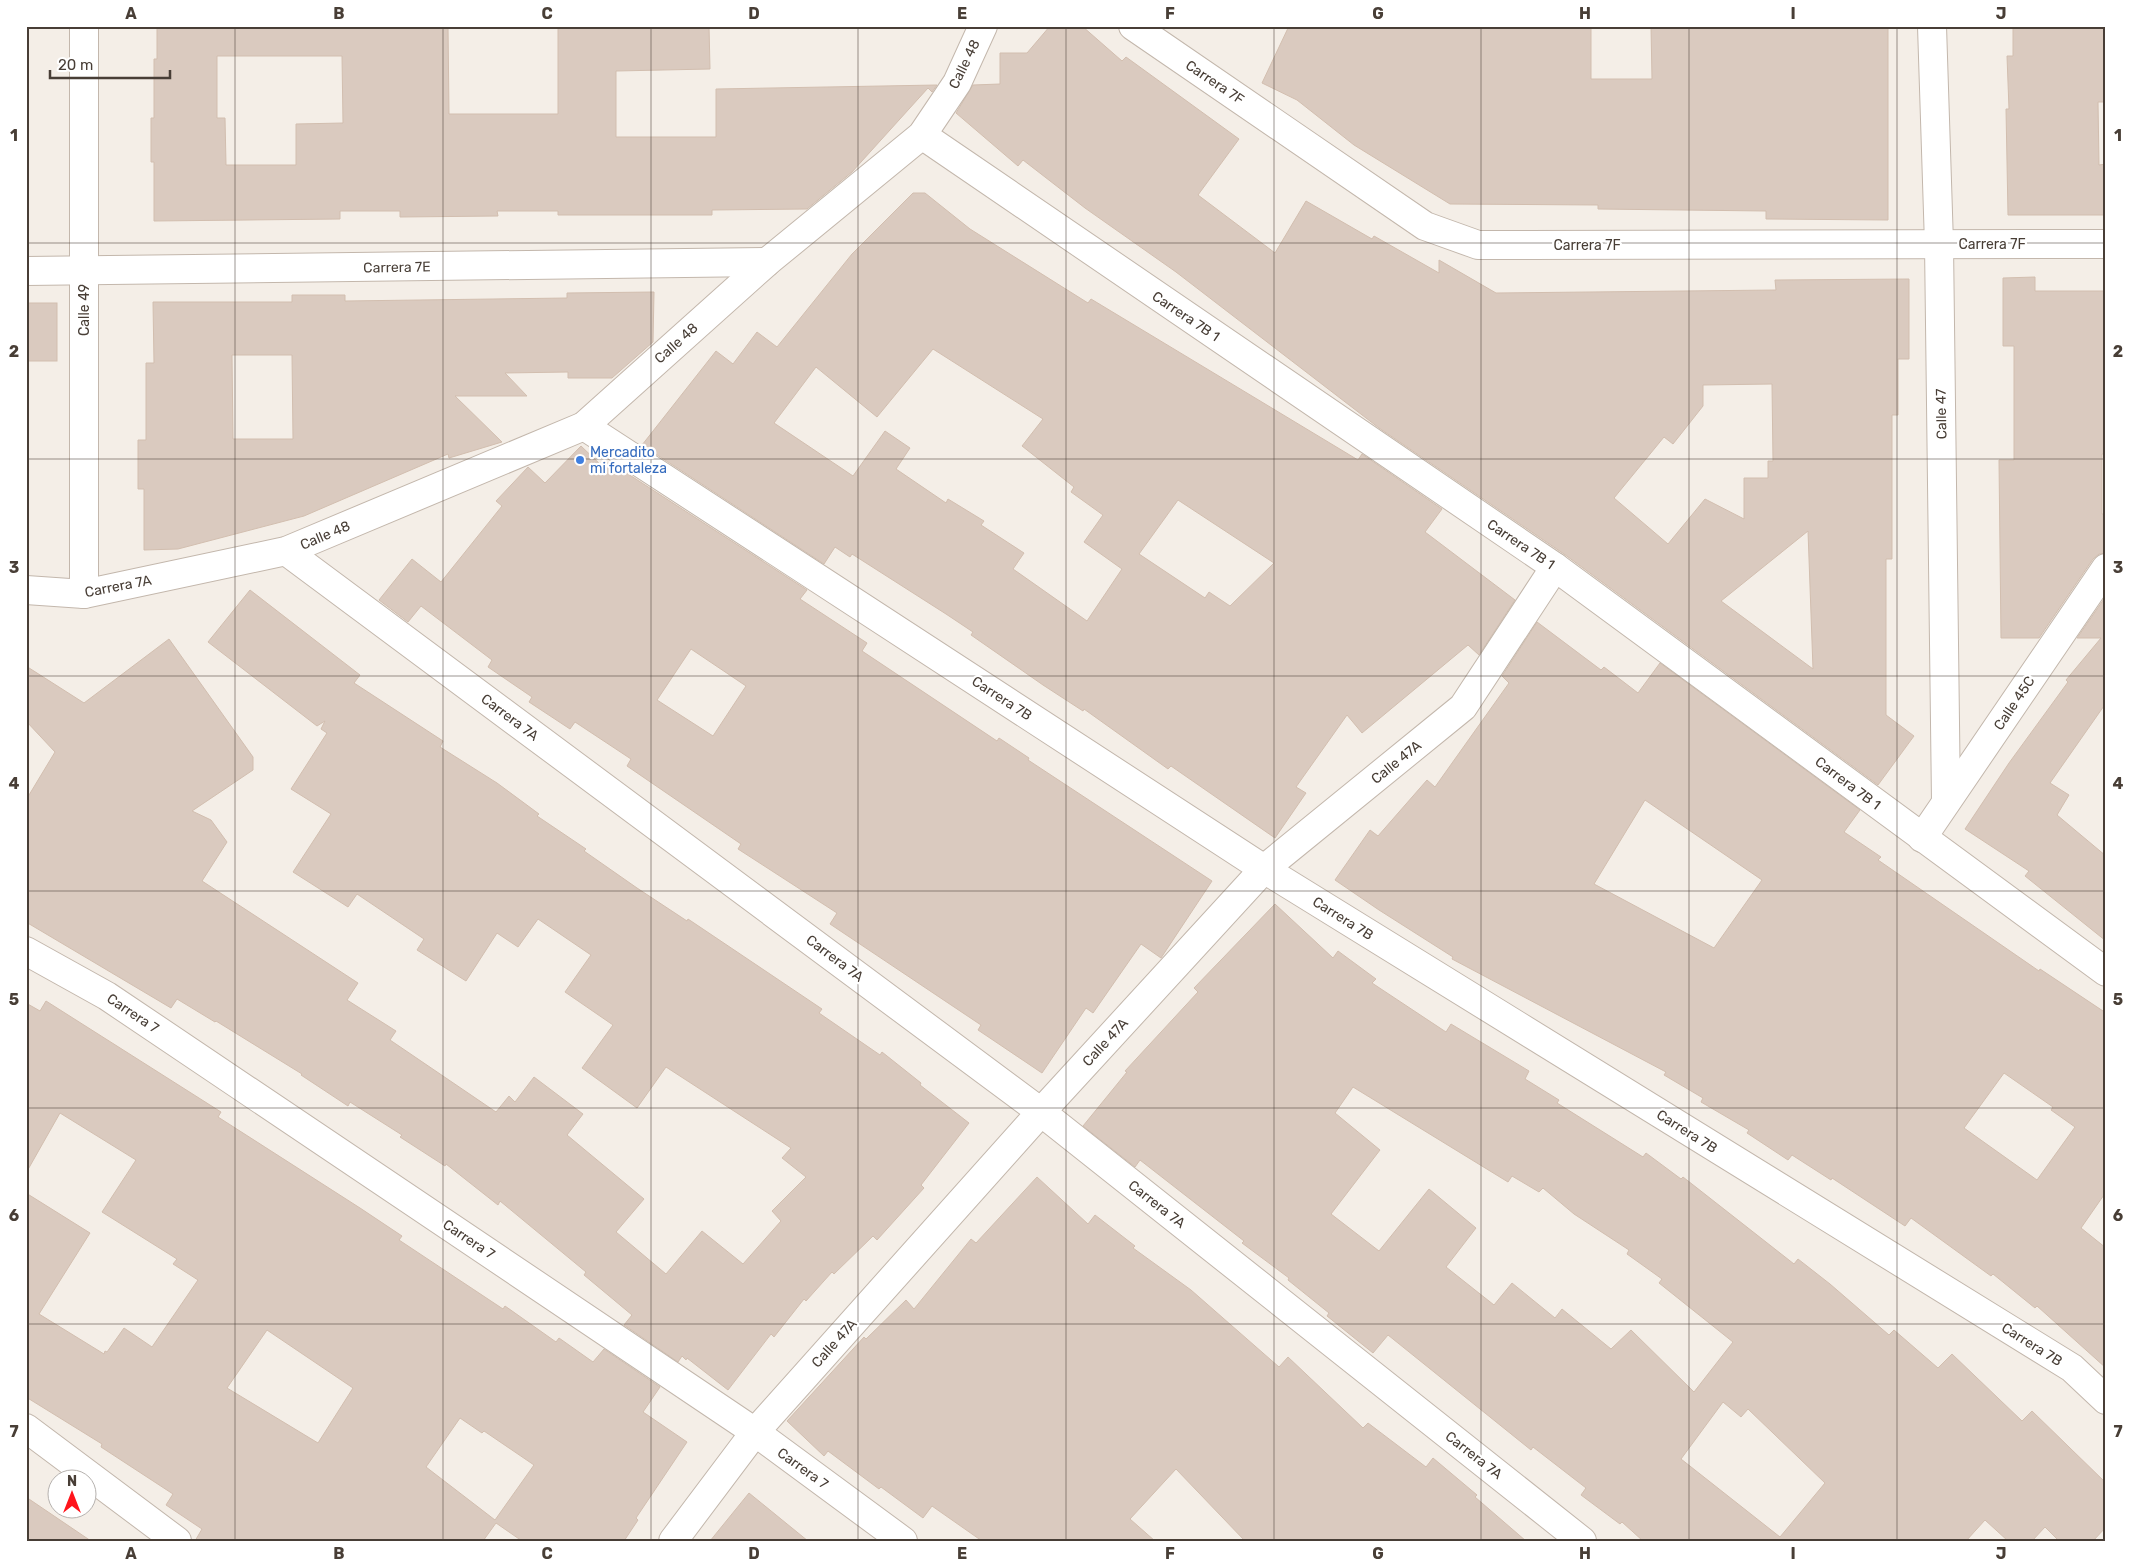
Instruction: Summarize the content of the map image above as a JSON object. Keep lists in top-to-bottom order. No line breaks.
{"streets":{"street":["Calle 48","Carrera 7F","Carrera 7E","Calle 49","Carrera 7B 1","Calle 47","Carrera 7A","Carrera 7B","Calle 45C","Calle 47A","Carrera 7"]},"crossings":[["Calle 48","Carrera 7E"],["Calle 48","Carrera 7B 1"],["Calle 48","Carrera 7A"],["Calle 48","Carrera 7B"],["Carrera 7F","Calle 47"],["Carrera 7E","Calle 49"],["Calle 49","Carrera 7A"],["Carrera 7B 1","Calle 45C"],["Carrera 7B 1","Calle 47A"],["Calle 47","Calle 45C"],["Carrera 7A","Calle 47A"],["Carrera 7B","Calle 47A"],["Calle 47A","Carrera 7"]],"places":["Mercadito mi fortaleza"],"scale_bar":"20 m","north":"top","grid":{"columns":["A","B","C","D","E","F","G","H","I","J"],"rows":["1","2","3","4","5","6","7"]}}
